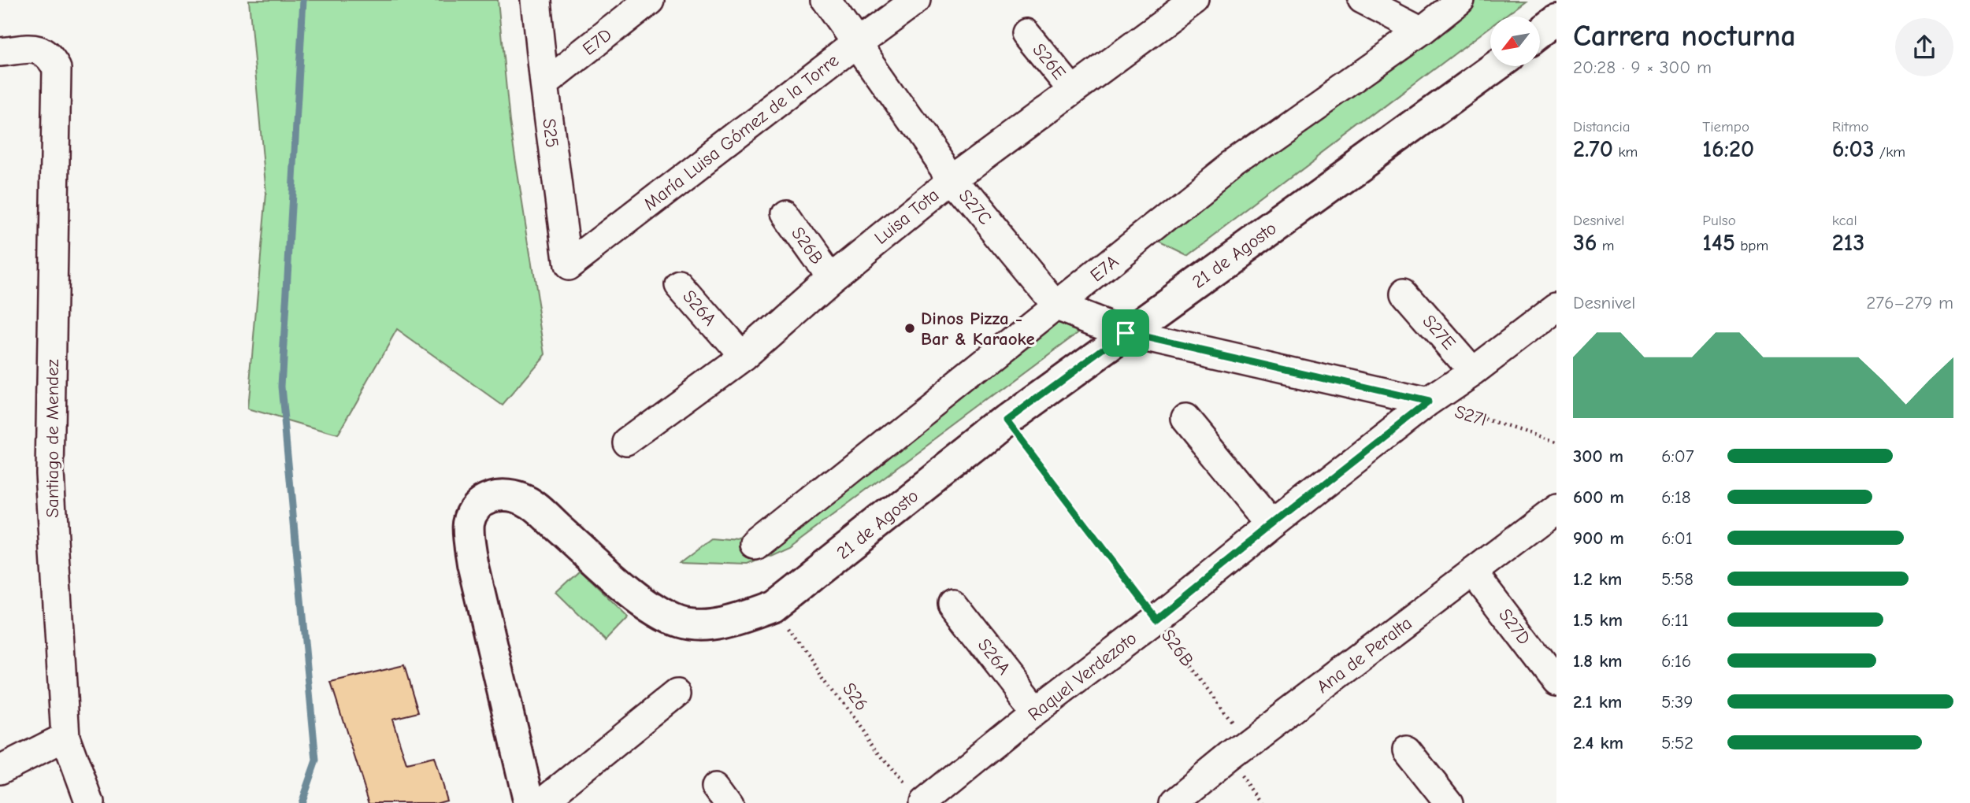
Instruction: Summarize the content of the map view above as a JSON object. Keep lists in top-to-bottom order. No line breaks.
{"streets":{"street":["E7D","S26E","María Luisa Gómez de la Torre","S25","S27C","Luisa Tota","S26B","21 de Agosto","E7A","S26A","S27E","Santiago de Mendez","S27D","Ana de Peralta","Raquel Verdezoto"],"path":["S27l","S26"]},"crossings":[["E7D","S25"],["S26E","Luisa Tota"],["María Luisa Gómez de la Torre","S25"],["María Luisa Gómez de la Torre","S27C"],["S27C","Luisa Tota"],["S27C","21 de Agosto"],["S27C","E7A"],["Luisa Tota","S26B"],["Luisa Tota","S26A"],["S26B","21 de Agosto"],["S26B","Ana de Peralta"],["S26B","Raquel Verdezoto"],["21 de Agosto","S26"],["S26A","Raquel Verdezoto"],["S27E","Raquel Verdezoto"],["S27l","Raquel Verdezoto"],["S27D","Ana de Peralta"],["Raquel Verdezoto","S26"]],"places":["Dinos Pizza - Bar & Karaoke"],"north":"bottom left","page":{"heading":["Carrera nocturna","20:28 · 9 × 300 m"],"stats":[["Distancia","2.70 km"],["Tiempo","16:20"],["Ritmo","6:03 /km"],["Desnivel","36 m"],["Pulso","145 bpm"],["kcal","213"]],"chart":["Desnivel","276–279 m"],"list":[{"name":"300 m","note":"6:07"},{"name":"600 m","note":"6:18"},{"name":"900 m","note":"6:01"},{"name":"1.2 km","note":"5:58"},{"name":"1.5 km","note":"6:11"},{"name":"1.8 km","note":"6:16"},{"name":"2.1 km","note":"5:39"},{"name":"2.4 km","note":"5:52"}]}}
